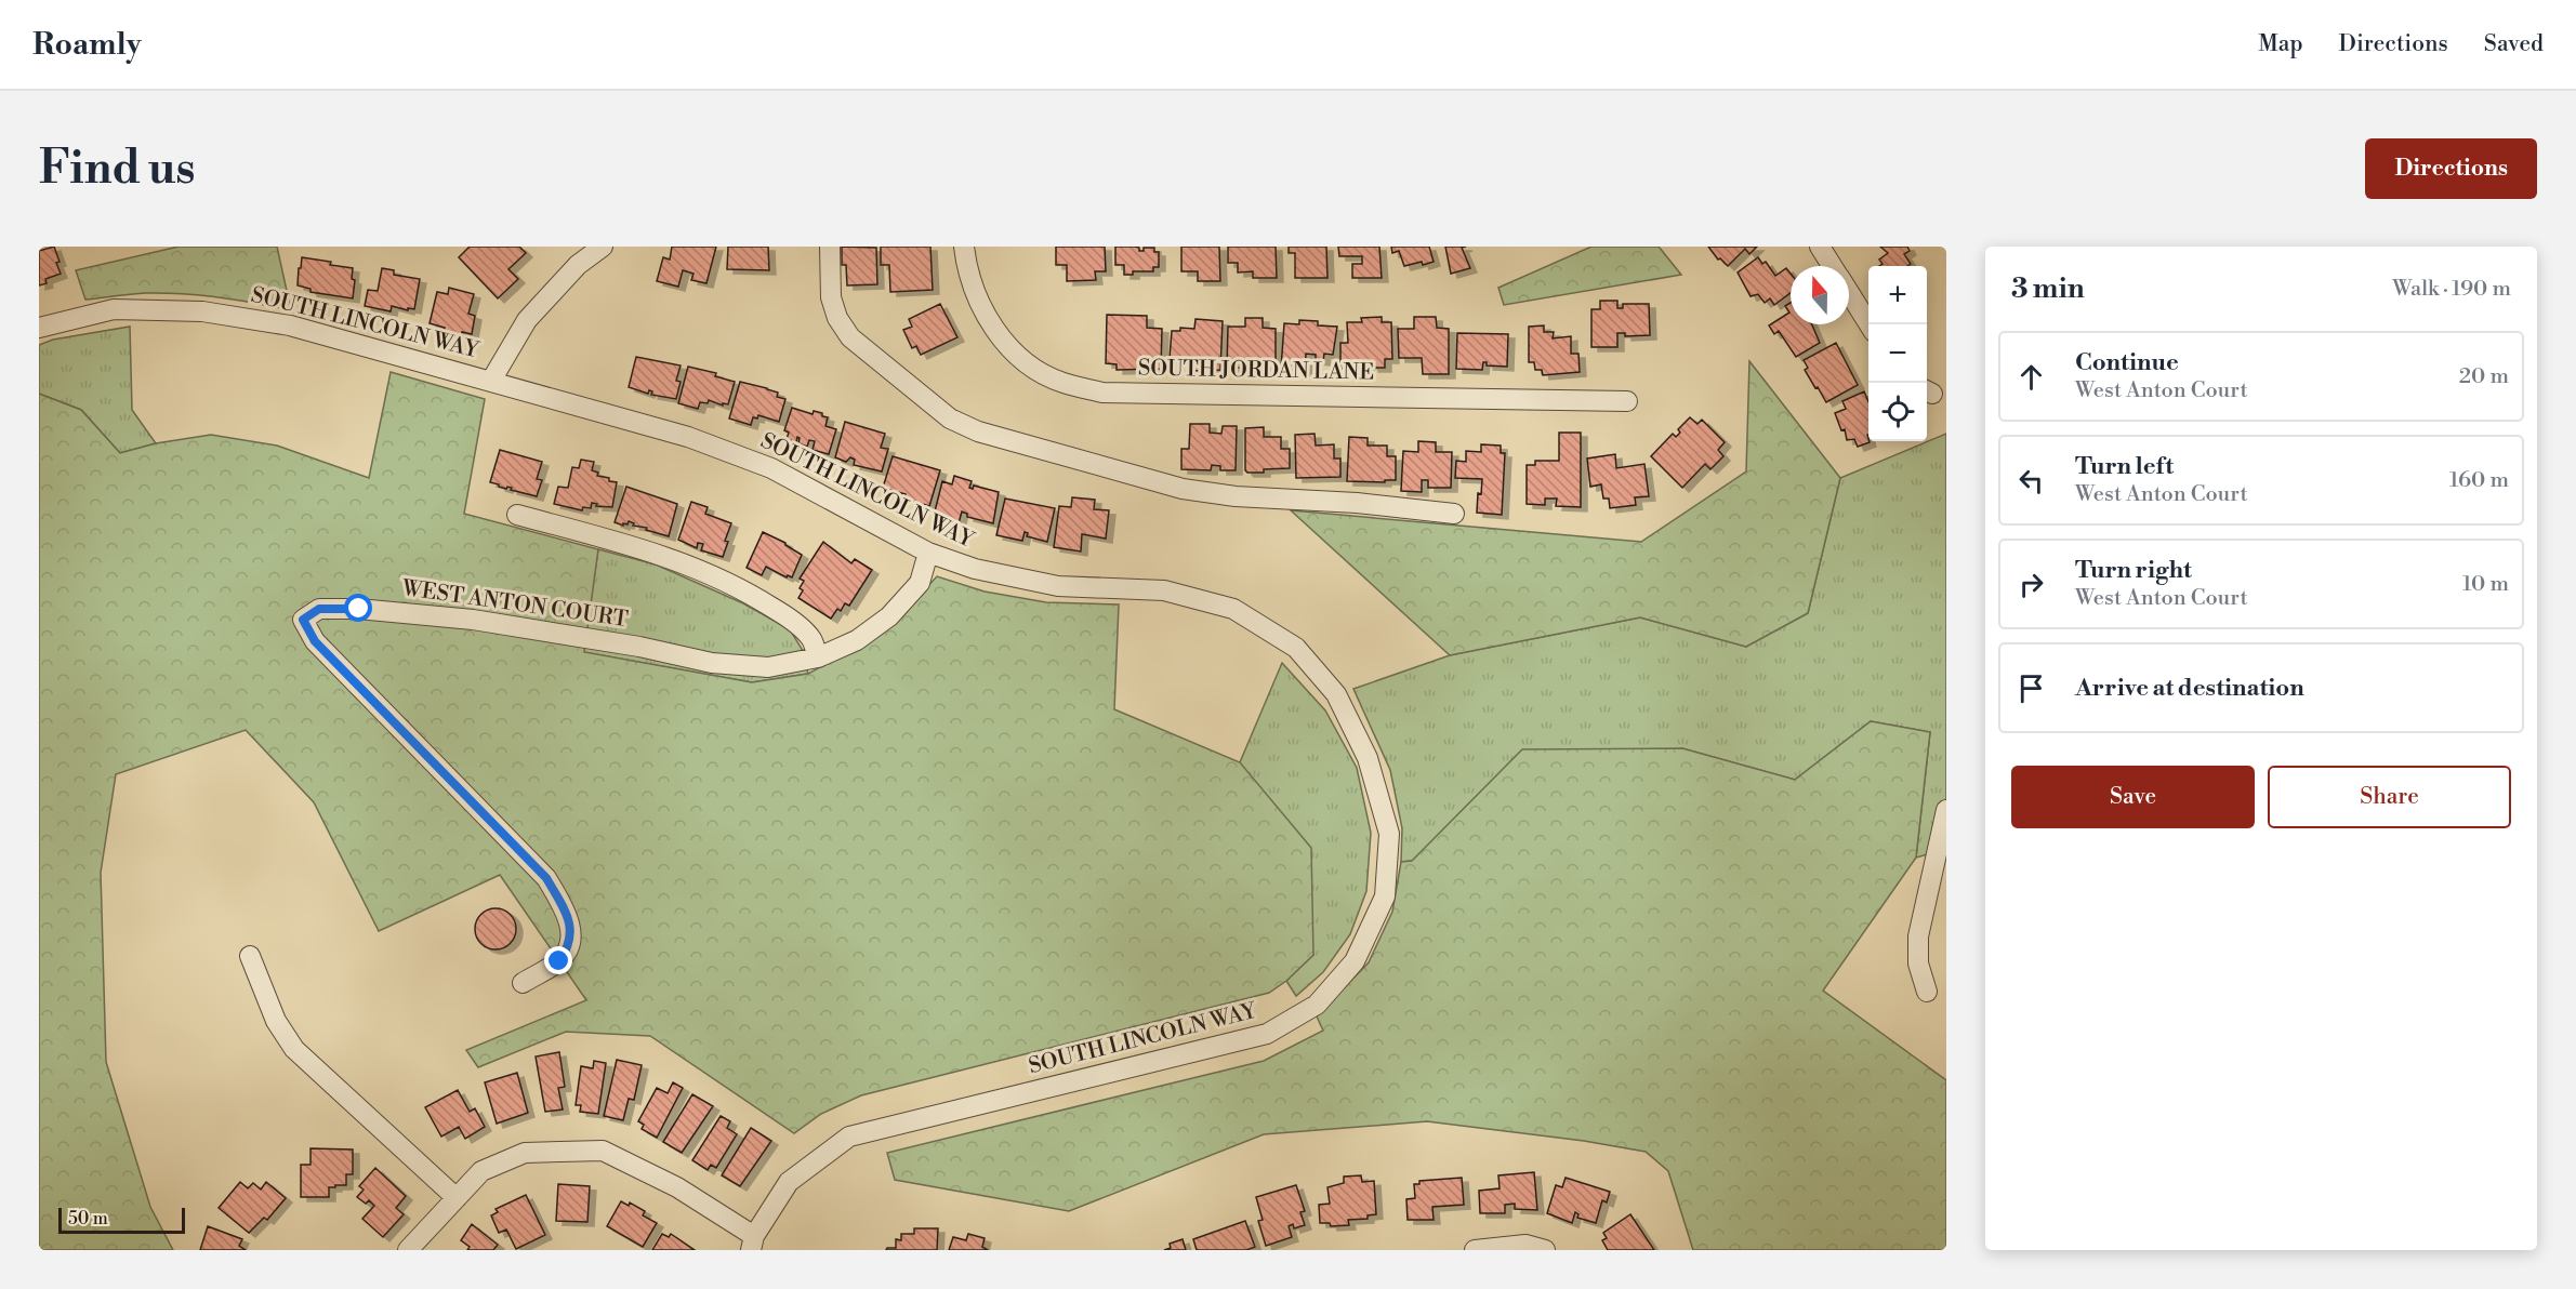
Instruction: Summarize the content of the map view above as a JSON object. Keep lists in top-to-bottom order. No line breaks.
{"streets":{"street":["SOUTH LINCOLN WAY","SOUTH JORDAN LANE","WEST ANTON COURT"]},"crossings":[["SOUTH LINCOLN WAY","WEST ANTON COURT"]],"scale_bar":"50 m","north":"top","page":{"header":"Roamly","nav":["Map","Directions","Saved"],"buttons":["Directions",["Save","Share"]],"title":"Find us","heading":["3 min","Walk · 190 m"],"map_buttons":["+","−"],"list":[["Continue","West Anton Court","20 m"],["Turn left","West Anton Court","160 m"],["Turn right","West Anton Court","10 m"],"Arrive at destination"],"scale":"50 m"}}
